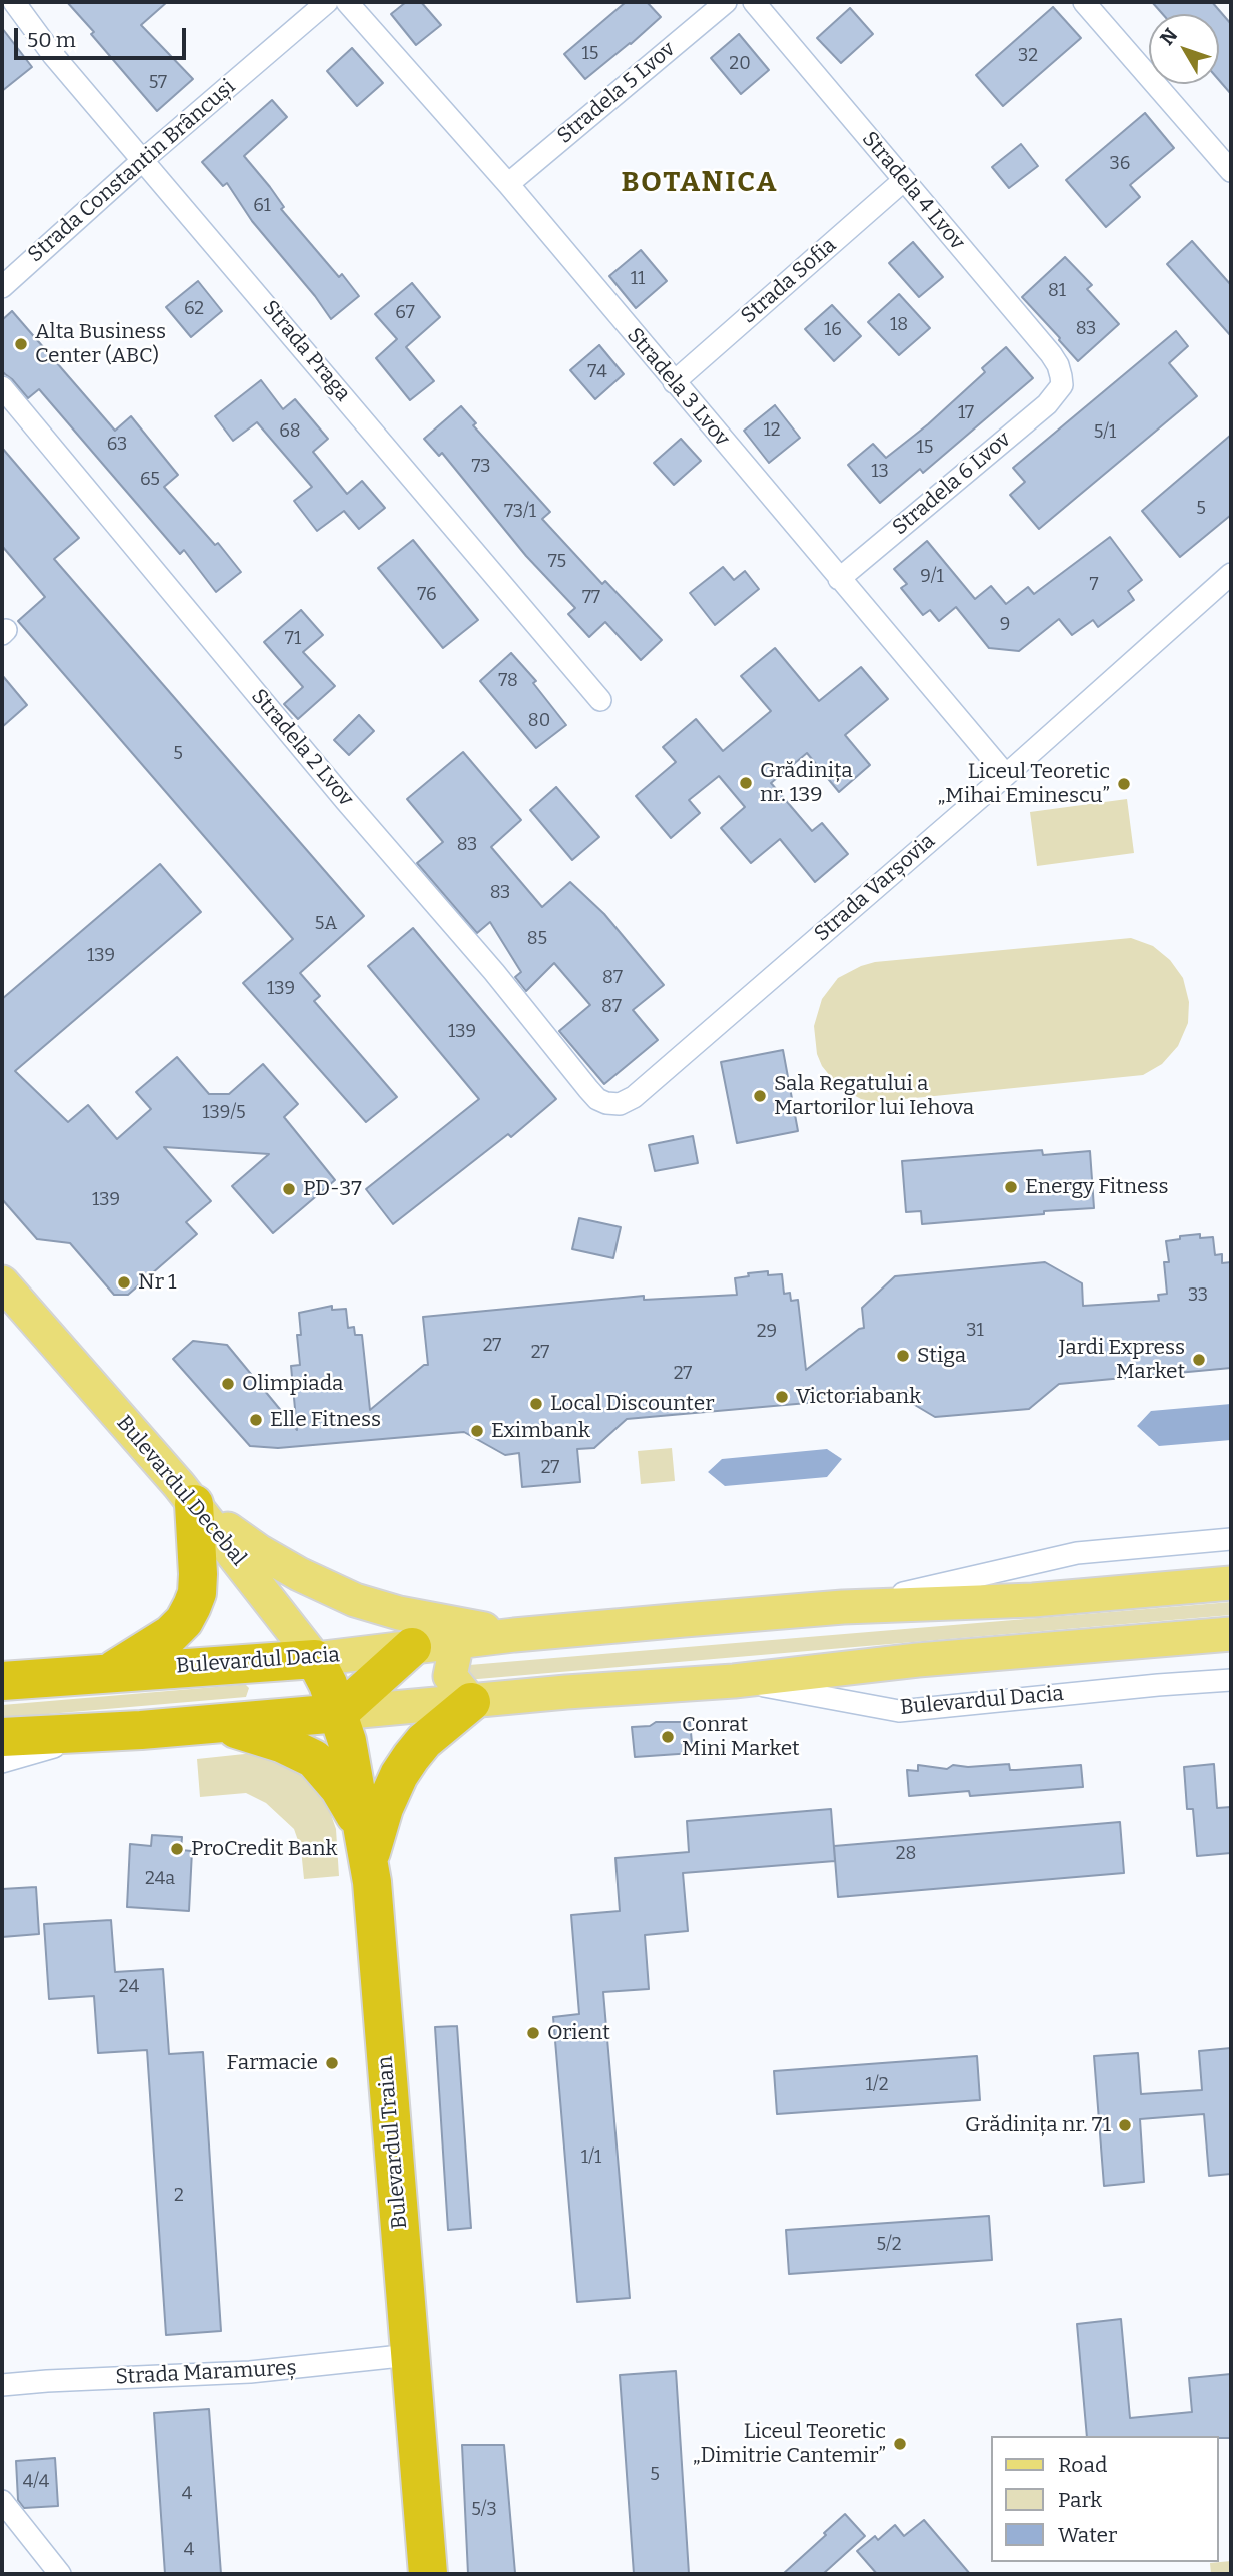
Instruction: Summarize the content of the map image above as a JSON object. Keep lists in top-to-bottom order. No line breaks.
{"streets":{"highway":["Bulevardul Decebal","Bulevardul Dacia","Bulevardul Traian"],"street":["Stradela 5 Lvov","Strada Constantin Brâncuși","Stradela 4 Lvov","Strada Sofia","Strada Praga","Stradela 3 Lvov","Stradela 6 Lvov","Stradela 2 Lvov","Strada Varșovia","Strada Maramureș"]},"crossings":[["Stradela 5 Lvov","Stradela 3 Lvov"],["Strada Constantin Brâncuși","Strada Praga"],["Stradela 4 Lvov","Strada Sofia"],["Stradela 4 Lvov","Stradela 6 Lvov"],["Strada Sofia","Stradela 3 Lvov"],["Stradela 3 Lvov","Stradela 6 Lvov"],["Stradela 3 Lvov","Strada Varșovia"],["Stradela 2 Lvov","Strada Varșovia"],["Bulevardul Decebal","Bulevardul Dacia"],["Bulevardul Decebal","Bulevardul Traian"],["Bulevardul Dacia","Bulevardul Traian"],["Bulevardul Traian","Strada Maramureș"]],"districts":["BOTANICA"],"places":["Alta Business Center (ABC)","Grădinița nr. 139","Liceul Teoretic „Mihai Eminescu”","Sala Regatului a Martorilor lui Iehova","Energy Fitness","PD-37","Nr 1","Stiga","Jardi Express Market","Olimpiada","Victoriabank","Local Discounter","Elle Fitness","Eximbank","Conrat Mini Market","ProCredit Bank","Orient","Farmacie","Grădinița nr. 71","Liceul Teoretic „Dimitrie Cantemir”"],"house_numbers":["15","32","20","57","36","61","11","81","62","67","18","83","16","74","17","12","68","5/1","63","15","73","13","65","5","73/1","75","9/1","7","76","77","9","71","78","80","5","83","83","5A","85","139","87","139","87","139","139/5","139","33","31","29","27","27","27","27","28","24a","24","1/2","1/1","2","5/2","5","4/4","4","5/3","4"],"legend":["Road","Park","Water"],"scale_bar":"50 m","north":"top left"}
